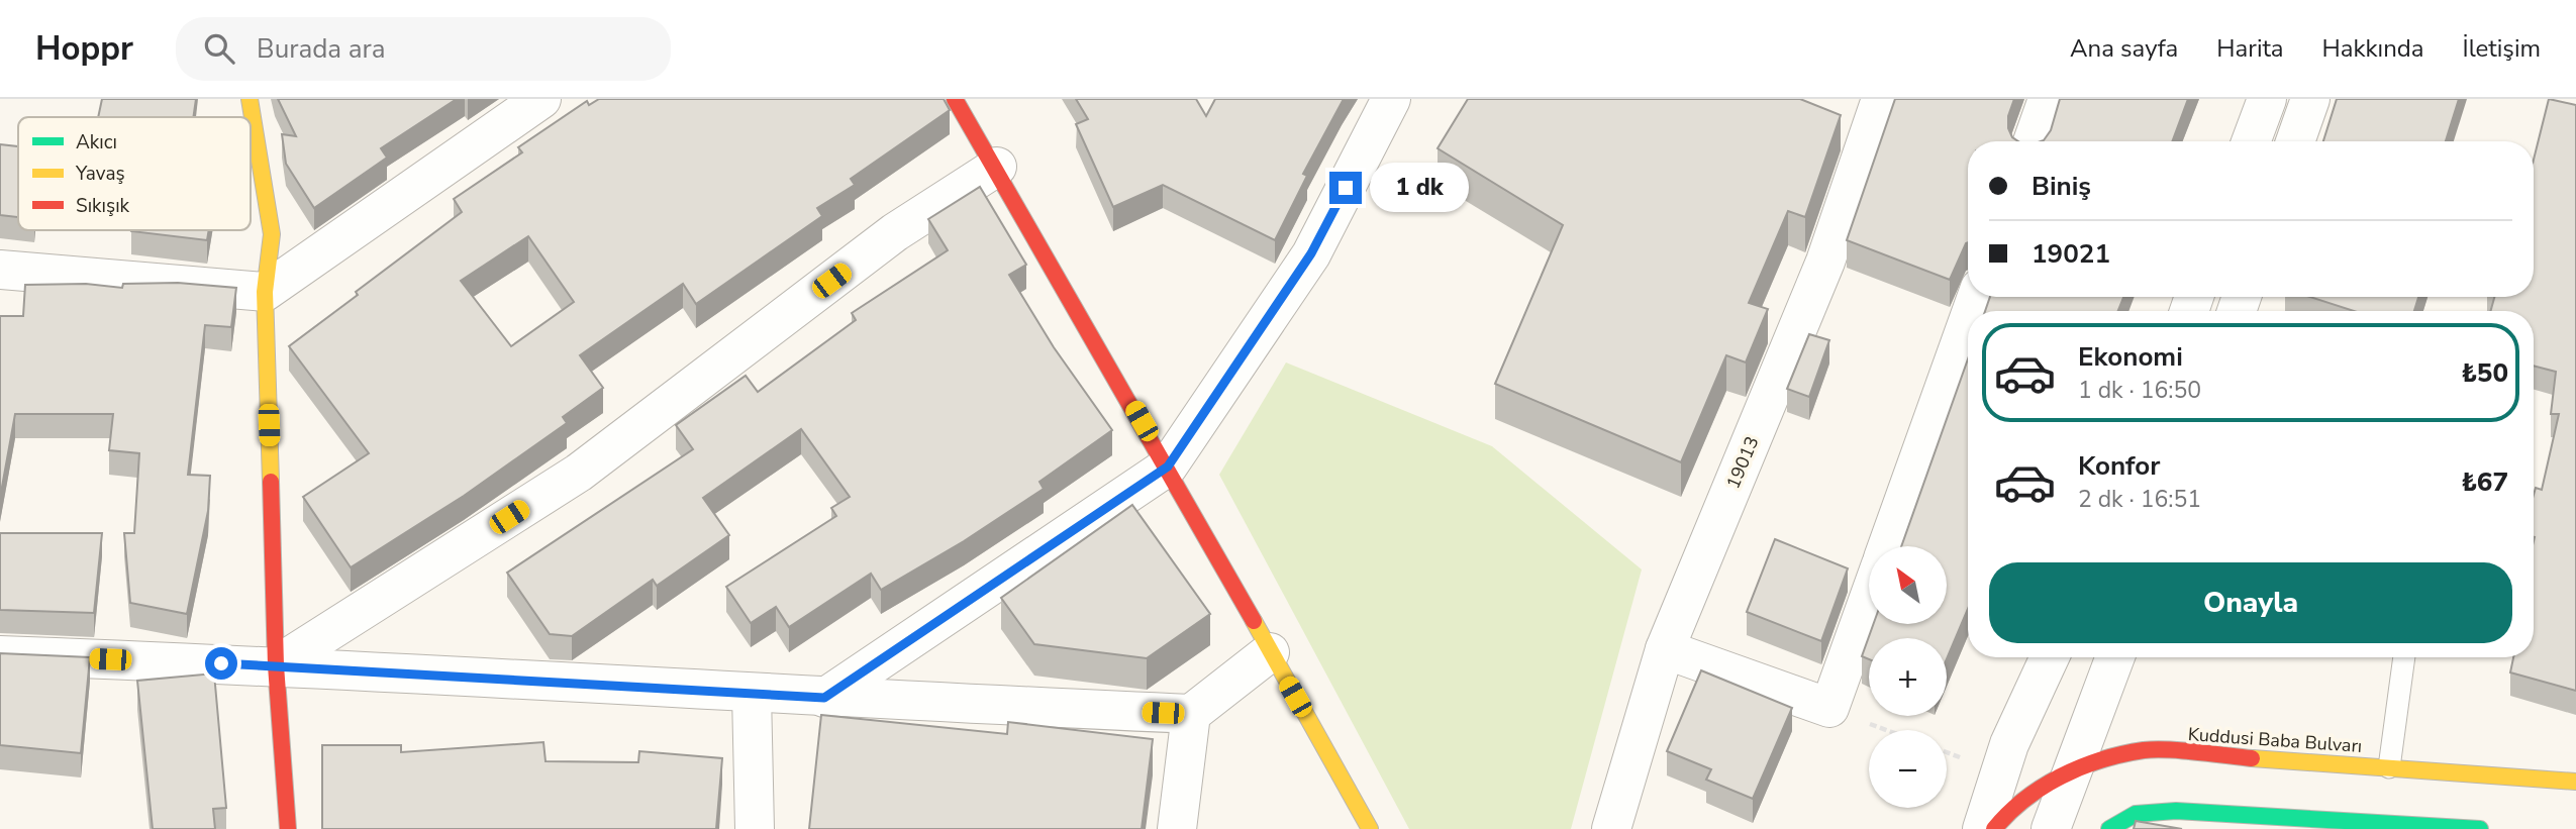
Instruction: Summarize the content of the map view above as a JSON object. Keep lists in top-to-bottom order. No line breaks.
{"streets":{"street":["19013","Kuddusi Baba Bulvarı"]},"legend":["Akıcı","Yavaş","Sıkışık"],"north":"top left","page":{"header":"Hoppr","search":"Burada ara","nav":["Ana sayfa","Harita","Hakkında","İletişim"],"banner":["Biniş","19021"],"bubble":"1 dk","list":[{"name":"Ekonomi","note":"1 dk · 16:50","value":"₺50"},{"name":"Konfor","note":"2 dk · 16:51","value":"₺67"}],"map_buttons":["+","−"],"buttons":"Onayla"}}
